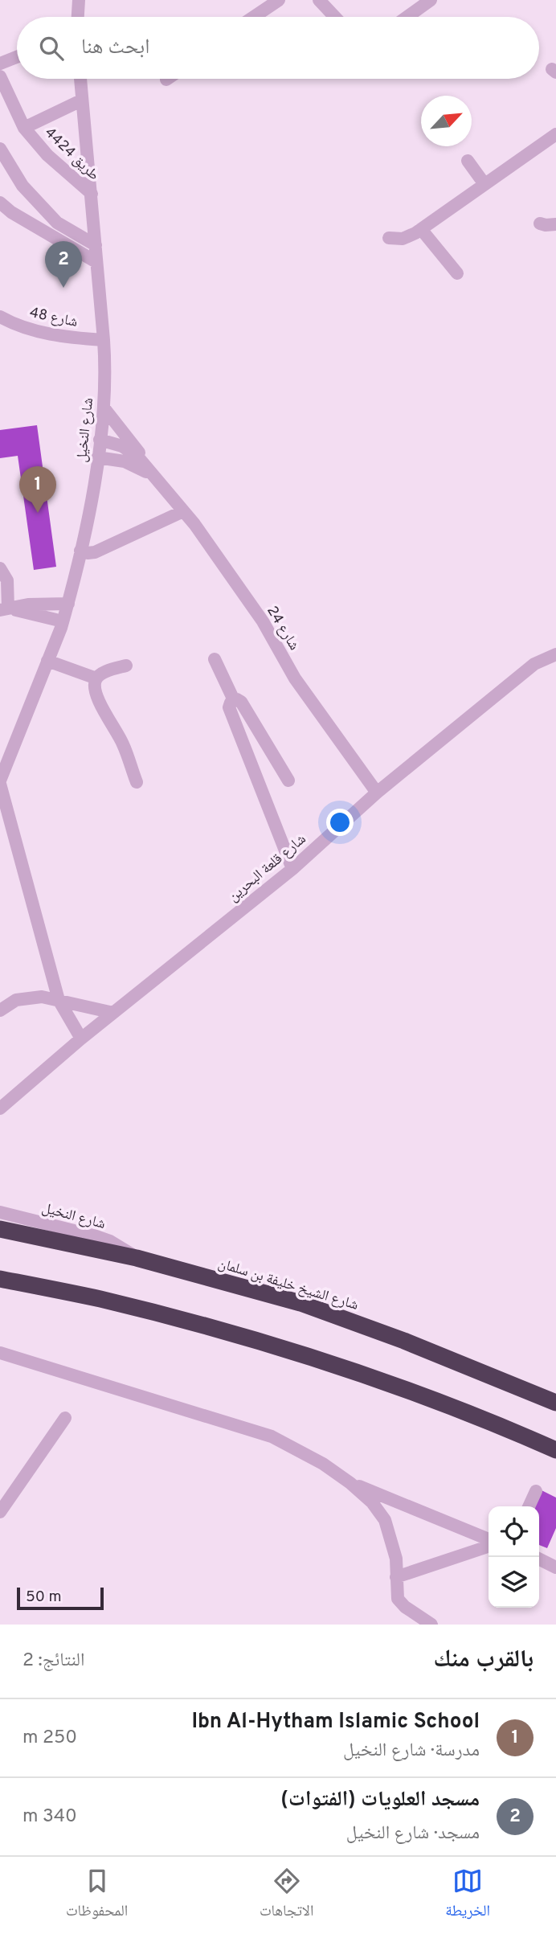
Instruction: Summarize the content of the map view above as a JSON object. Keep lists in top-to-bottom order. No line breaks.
{"streets":{"highway":["شارع الشيخ خليفة بن سلمان"],"street":["طريق 4424","شارع 48","شارع النخيل","شارع 24","شارع قلعة البحرين"]},"crossings":[["طريق 4424","شارع النخيل"],["شارع 48","شارع النخيل"],["شارع النخيل","شارع 24"],["شارع النخيل","شارع الشيخ خليفة بن سلمان"],["شارع 24","شارع قلعة البحرين"]],"scale_bar":"50 m","north":"top right","page":{"search":"ابحث هنا","pins":["2","1"],"scale":"50 m","heading":["بالقرب منك","النتائج: 2"],"list":[{"mark":"1","name":"Ibn Al-Hytham Islamic School","note":"مدرسة · شارع النخيل","value":"250 m"},{"mark":"2","name":"مسجد العلويات (الفتوات)","note":"مسجد · شارع النخيل","value":"340 m"}],"nav":["الخريطة","الاتجاهات","المحفوظات"]}}
